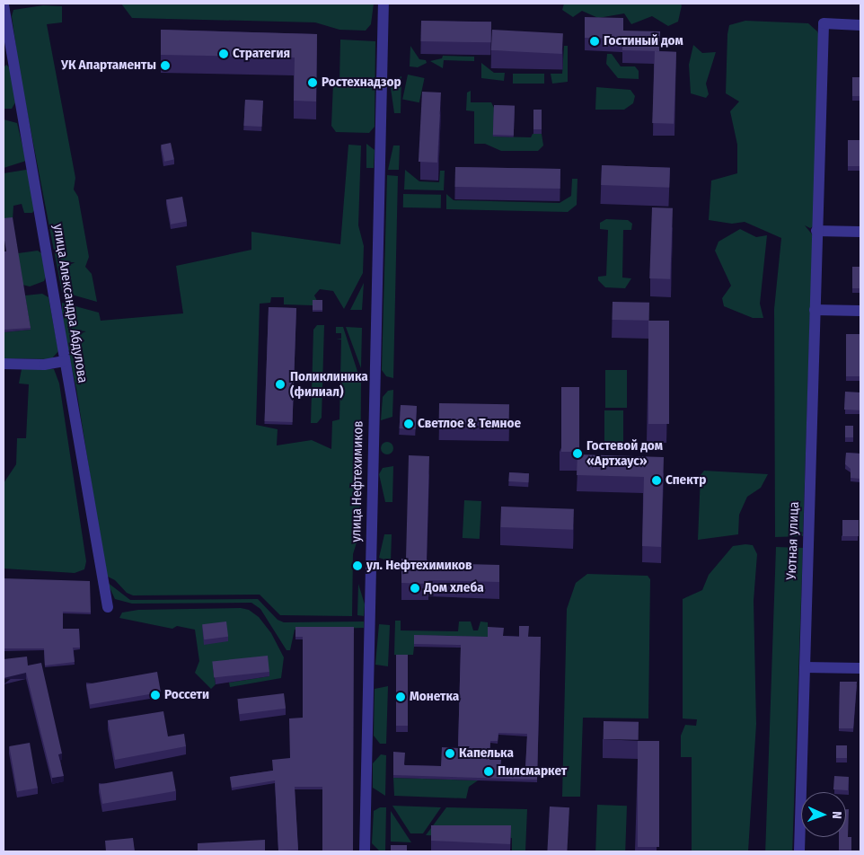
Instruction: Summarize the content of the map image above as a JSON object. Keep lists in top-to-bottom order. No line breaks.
{"streets":{"street":["улица Александра Абдулова","улица Нефтехимиков","Уютная улица"]},"places":["Гостиный дом","Стратегия","УК Апартаменты","Ростехнадзор","Поликлиника (филиал)","Светлое & Темное","Гостевой дом «Артхаус»","Спектр","ул. Нефтехимиков","Дом хлеба","Россети","Монетка","Капелька","Пилсмаркет"],"north":"right"}
